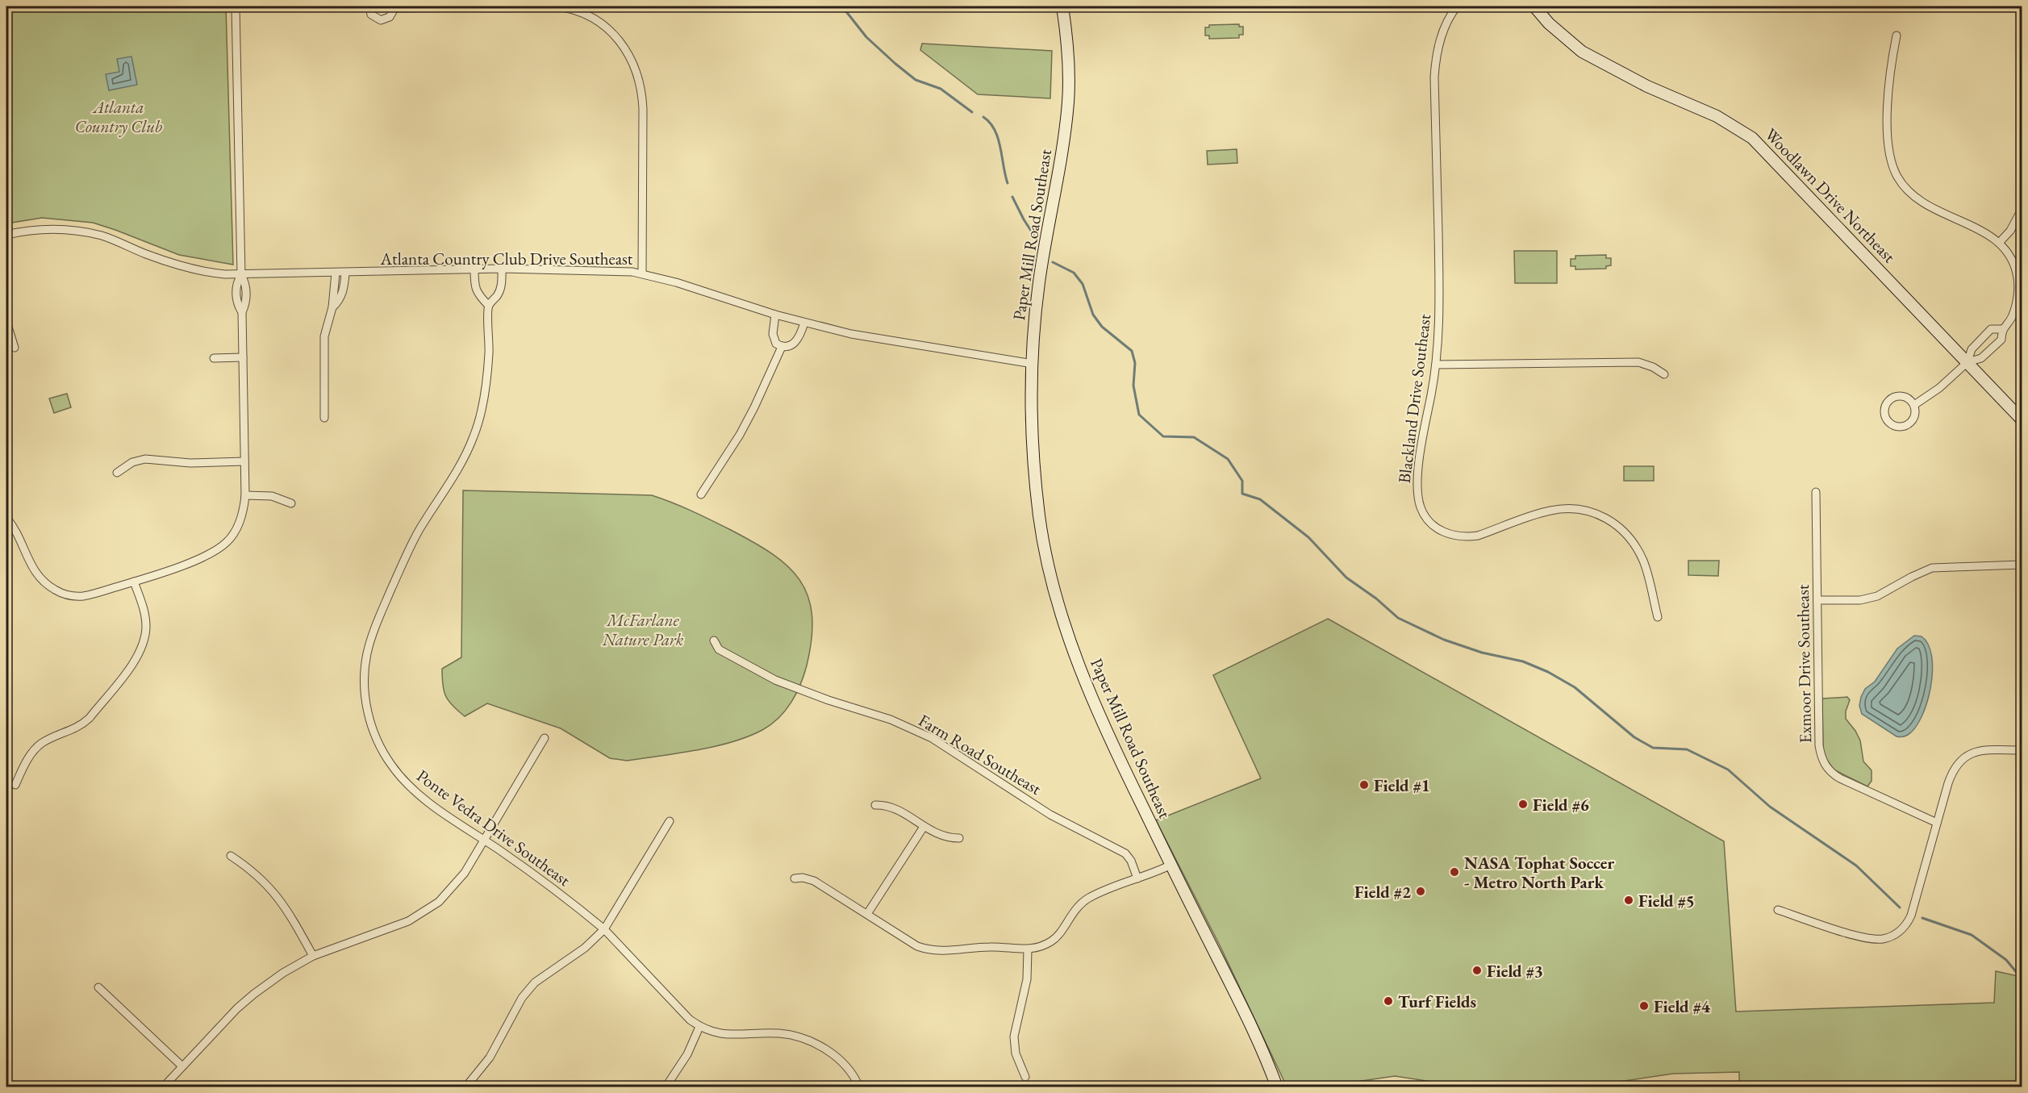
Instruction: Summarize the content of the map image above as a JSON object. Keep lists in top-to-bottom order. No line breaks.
{"streets":{"street":["Woodlawn Drive Northeast","Paper Mill Road Southeast","Atlanta Country Club Drive Southeast","Blackland Drive Southeast","Exmoor Drive Southeast","Farm Road Southeast","Ponte Vedra Drive Southeast"]},"crossings":[["Paper Mill Road Southeast","Atlanta Country Club Drive Southeast"],["Atlanta Country Club Drive Southeast","Ponte Vedra Drive Southeast"]],"parks":["Atlanta Country Club","McFarlane Nature Park"],"places":["Field #1","Field #6","NASA Tophat Soccer - Metro North Park","Field #2","Field #5","Field #3","Turf Fields","Field #4"]}
